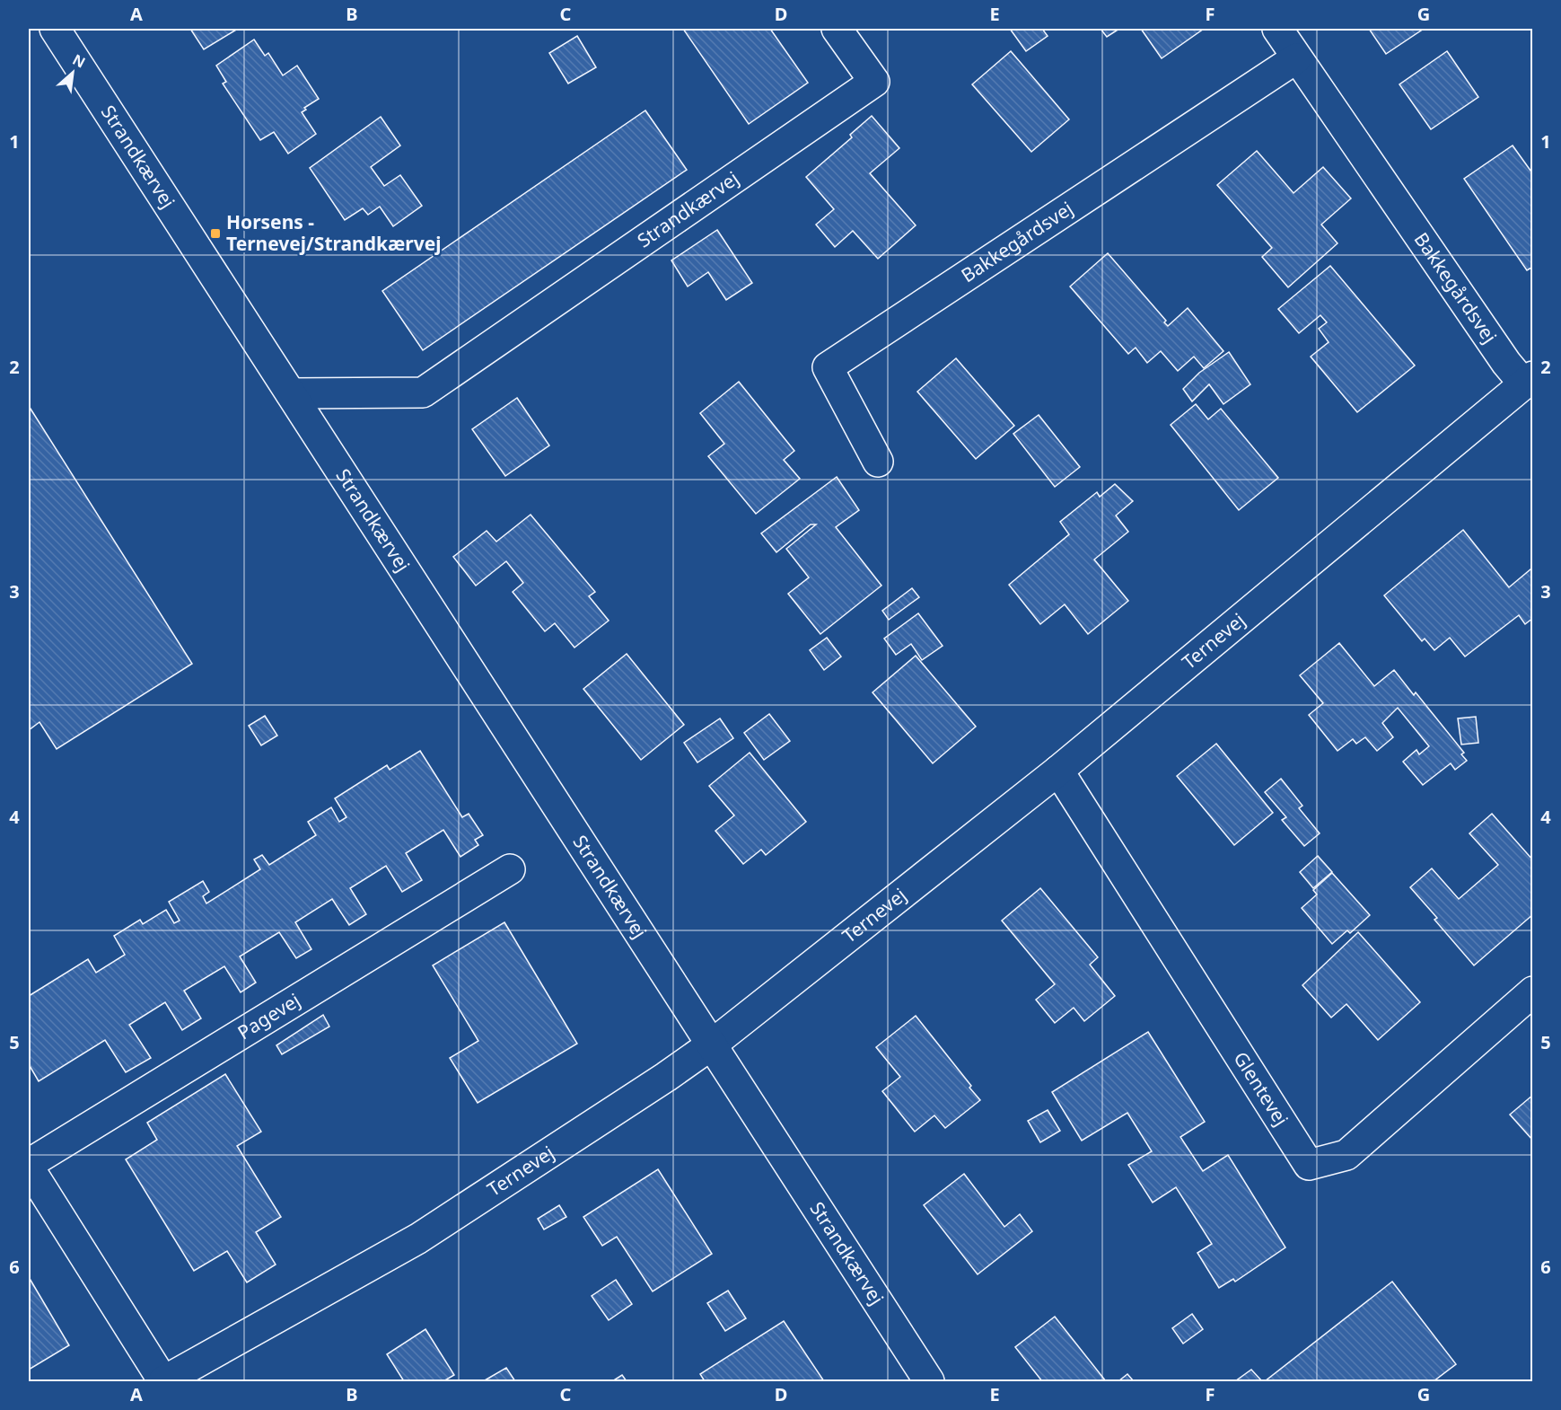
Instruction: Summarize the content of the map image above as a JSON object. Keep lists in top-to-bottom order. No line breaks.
{"streets":{"street":["Strandkærvej","Bakkegårdsvej","Ternevej","Pagevej","Glentevej"]},"crossings":[["Strandkærvej","Ternevej"],["Bakkegårdsvej","Ternevej"],["Ternevej","Pagevej"],["Ternevej","Glentevej"]],"places":{"transit":["Horsens - Ternevej/Strandkærvej"]},"north":"top right","grid":{"columns":["A","B","C","D","E","F","G"],"rows":["1","2","3","4","5","6"]}}
